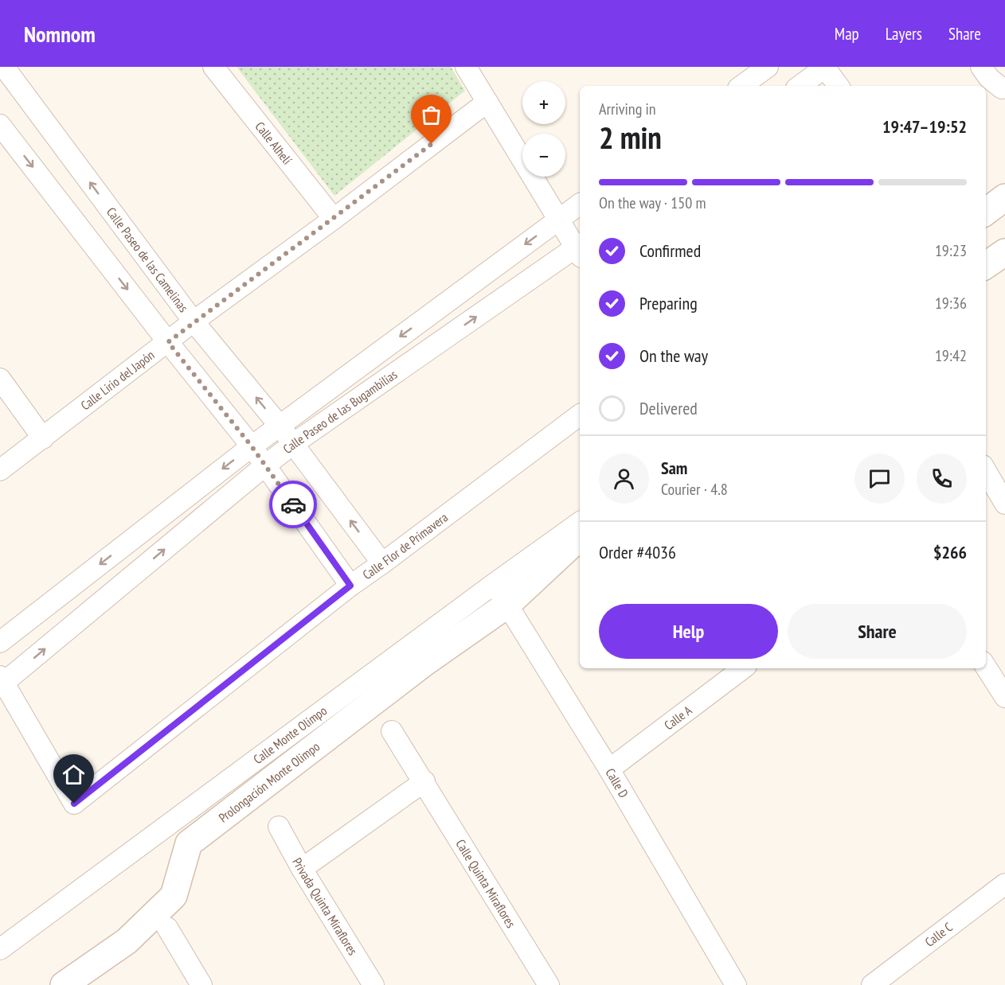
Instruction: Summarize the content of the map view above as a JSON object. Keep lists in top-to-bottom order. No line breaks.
{"streets":{"main road":["Prolongación Monte Olimpo"],"street":["Calle Alhelí","Calle Paseo de las Camelinas","Calle Lirio del Japón","Calle Paseo de las Bugambilias","Calle Flor de Primavera","Calle A","Calle Monte Olimpo","Calle D","Calle Quinta Miraflores","Privada Quinta Miraflores","Calle C"]},"crossings":[["Calle Alhelí","Calle Lirio del Japón"],["Calle Paseo de las Camelinas","Calle Lirio del Japón"],["Calle Paseo de las Camelinas","Calle Paseo de las Bugambilias"],["Calle Paseo de las Camelinas","Calle Flor de Primavera"],["Calle Paseo de las Bugambilias","Calle Flor de Primavera"],["Calle A","Calle D"],["Calle Monte Olimpo","Prolongación Monte Olimpo"],["Prolongación Monte Olimpo","Calle D"]],"page":{"header":"Nomnom","nav":["Map","Layers","Share"],"map_buttons":["+","−"],"heading":["2 min","Arriving in","19:47–19:52"],"panel":["Sam","Courier · 4.8","Order #4036","$266"],"bar":"On the way · 150 m","list":[["Confirmed","19:23"],["Preparing","19:36"],["On the way","19:42"],"Delivered"],"buttons":["Help","Share"]}}
